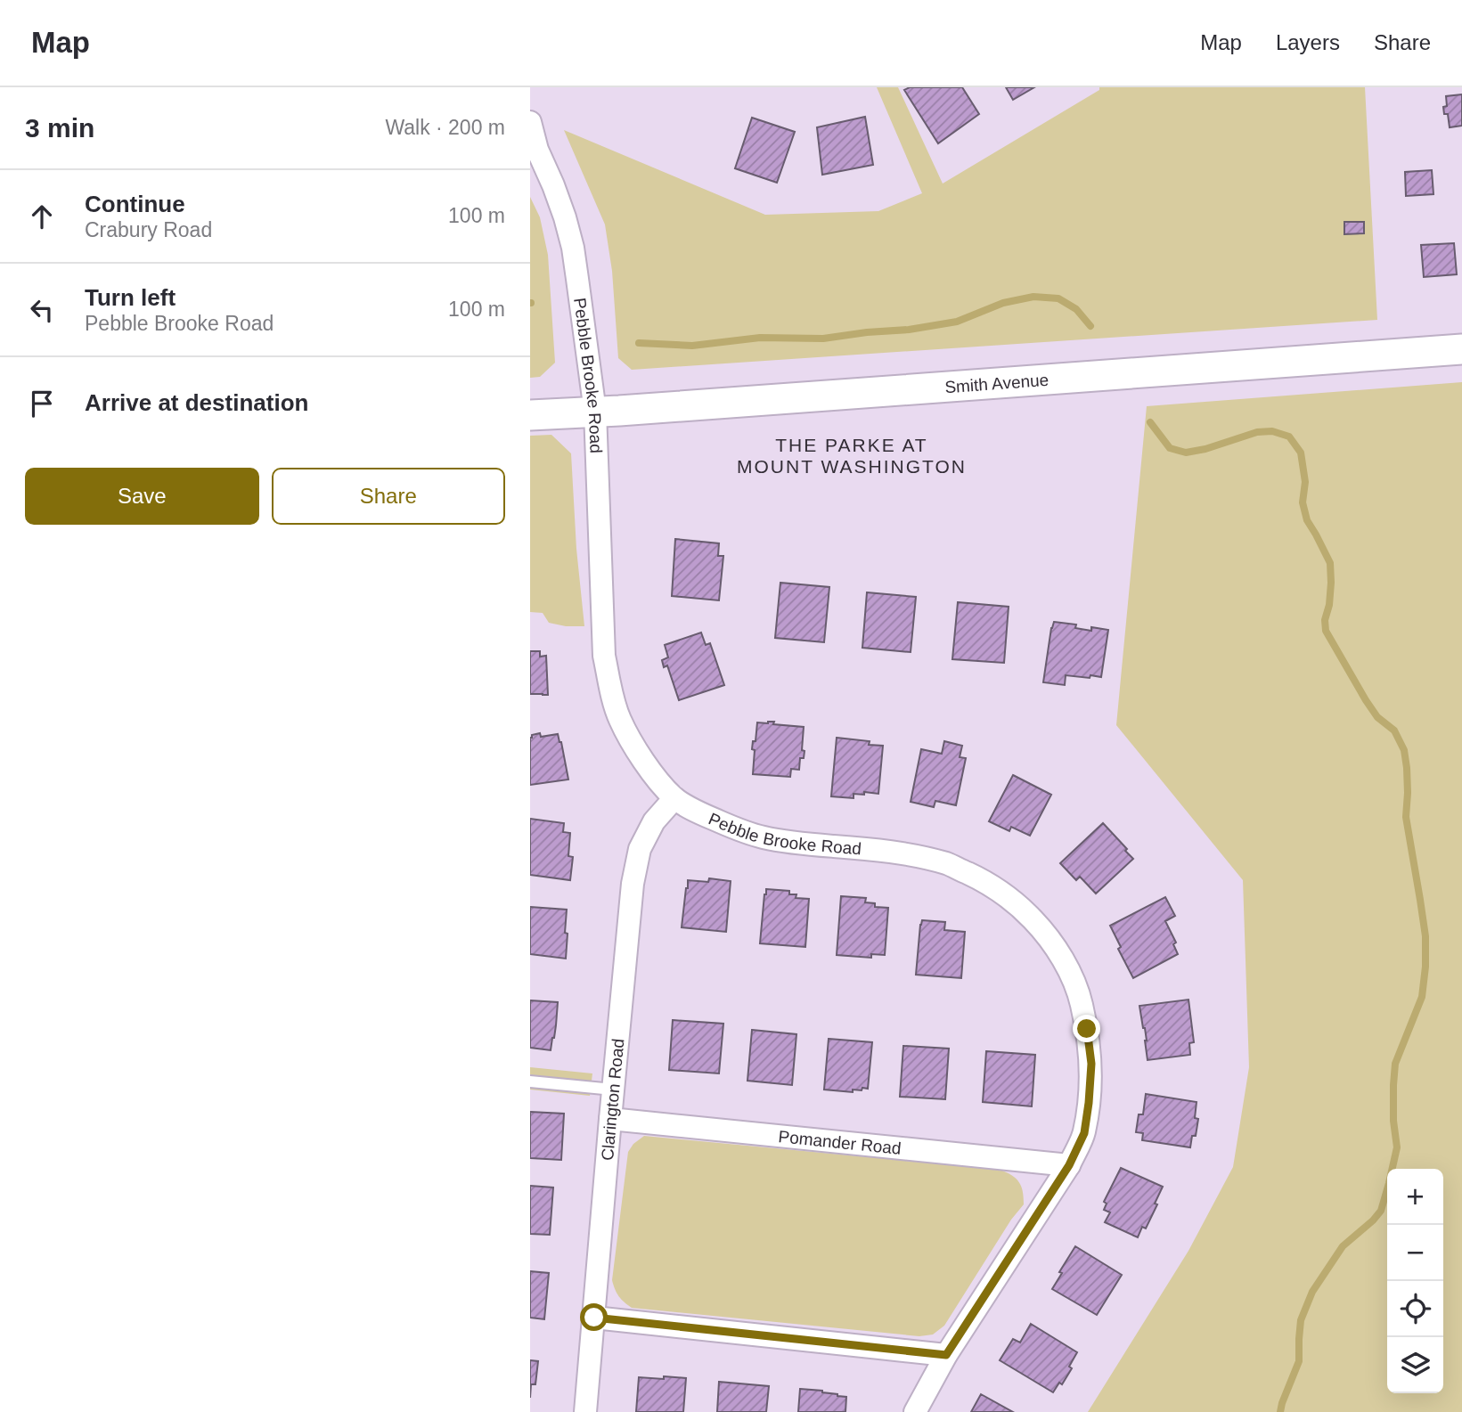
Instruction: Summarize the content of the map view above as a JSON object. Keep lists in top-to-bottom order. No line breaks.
{"streets":{"main road":["Smith Avenue"],"street":["Pebble Brooke Road","Clarington Road","Pomander Road"]},"crossings":[["Pebble Brooke Road","Smith Avenue"],["Pebble Brooke Road","Clarington Road"],["Pebble Brooke Road","Pomander Road"],["Clarington Road","Pomander Road"]],"districts":["THE PARKE AT MOUNT WASHINGTON"],"page":{"header":"Map","nav":["Map","Layers","Share"],"heading":["3 min","Walk · 200 m"],"list":[["Continue","Crabury Road","100 m"],["Turn left","Pebble Brooke Road","100 m"],"Arrive at destination"],"buttons":["Save","Share"],"map_buttons":["+","−"]}}
